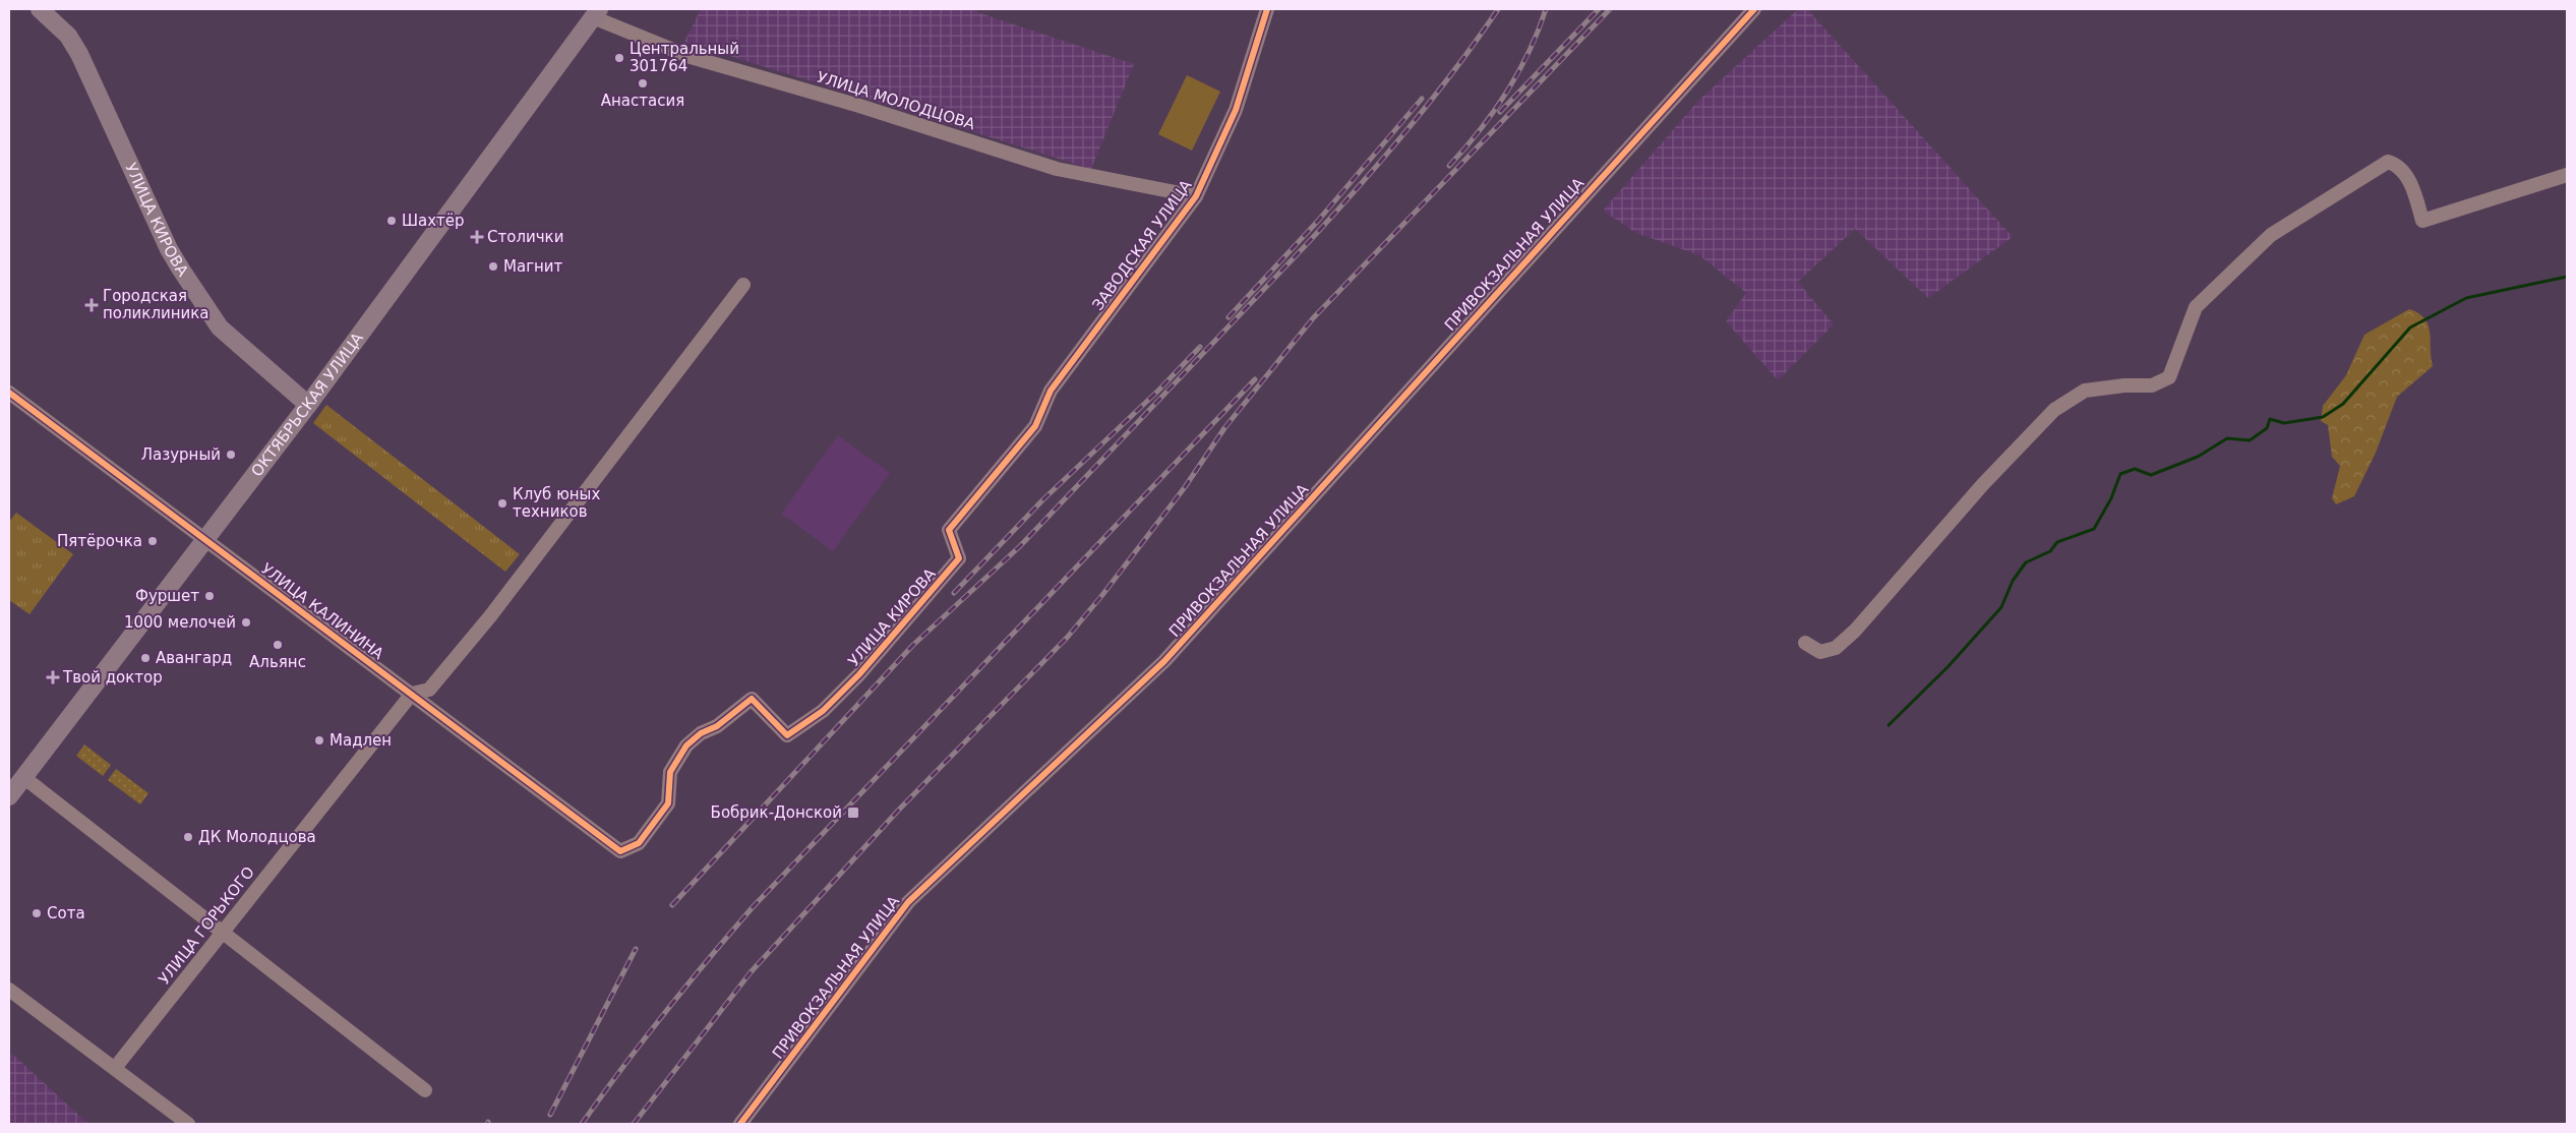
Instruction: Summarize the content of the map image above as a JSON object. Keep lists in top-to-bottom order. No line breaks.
{"streets":{"main road":["УЛИЦА КИРОВА","ОКТЯБРЬСКАЯ УЛИЦА"],"street":["УЛИЦА МОЛОДЦОВА","ЗАВОДСКАЯ УЛИЦА","ПРИВОКЗАЛЬНАЯ УЛИЦА","УЛИЦА КАЛИНИНА","УЛИЦА ГОРЬКОГО"]},"crossings":[["УЛИЦА МОЛОДЦОВА","ЗАВОДСКАЯ УЛИЦА"],["УЛИЦА МОЛОДЦОВА","ОКТЯБРЬСКАЯ УЛИЦА"],["УЛИЦА КИРОВА","ЗАВОДСКАЯ УЛИЦА"],["УЛИЦА КИРОВА","ОКТЯБРЬСКАЯ УЛИЦА"],["УЛИЦА КИРОВА","УЛИЦА КАЛИНИНА"],["ОКТЯБРЬСКАЯ УЛИЦА","УЛИЦА КАЛИНИНА"],["УЛИЦА КАЛИНИНА","УЛИЦА ГОРЬКОГО"]],"places":{"other":["Центральный 301764","Анастасия","Шахтёр","Магнит","Лазурный","Клуб юных техников","Пятёрочка","Фуршет","1000 мелочей","Альянс","Авангард","Мадлен","ДК Молодцова","Сота"],"health":["Столички","Городская поликлиника","Твой доктор"],"transit":["Бобрик-Донской"]}}
